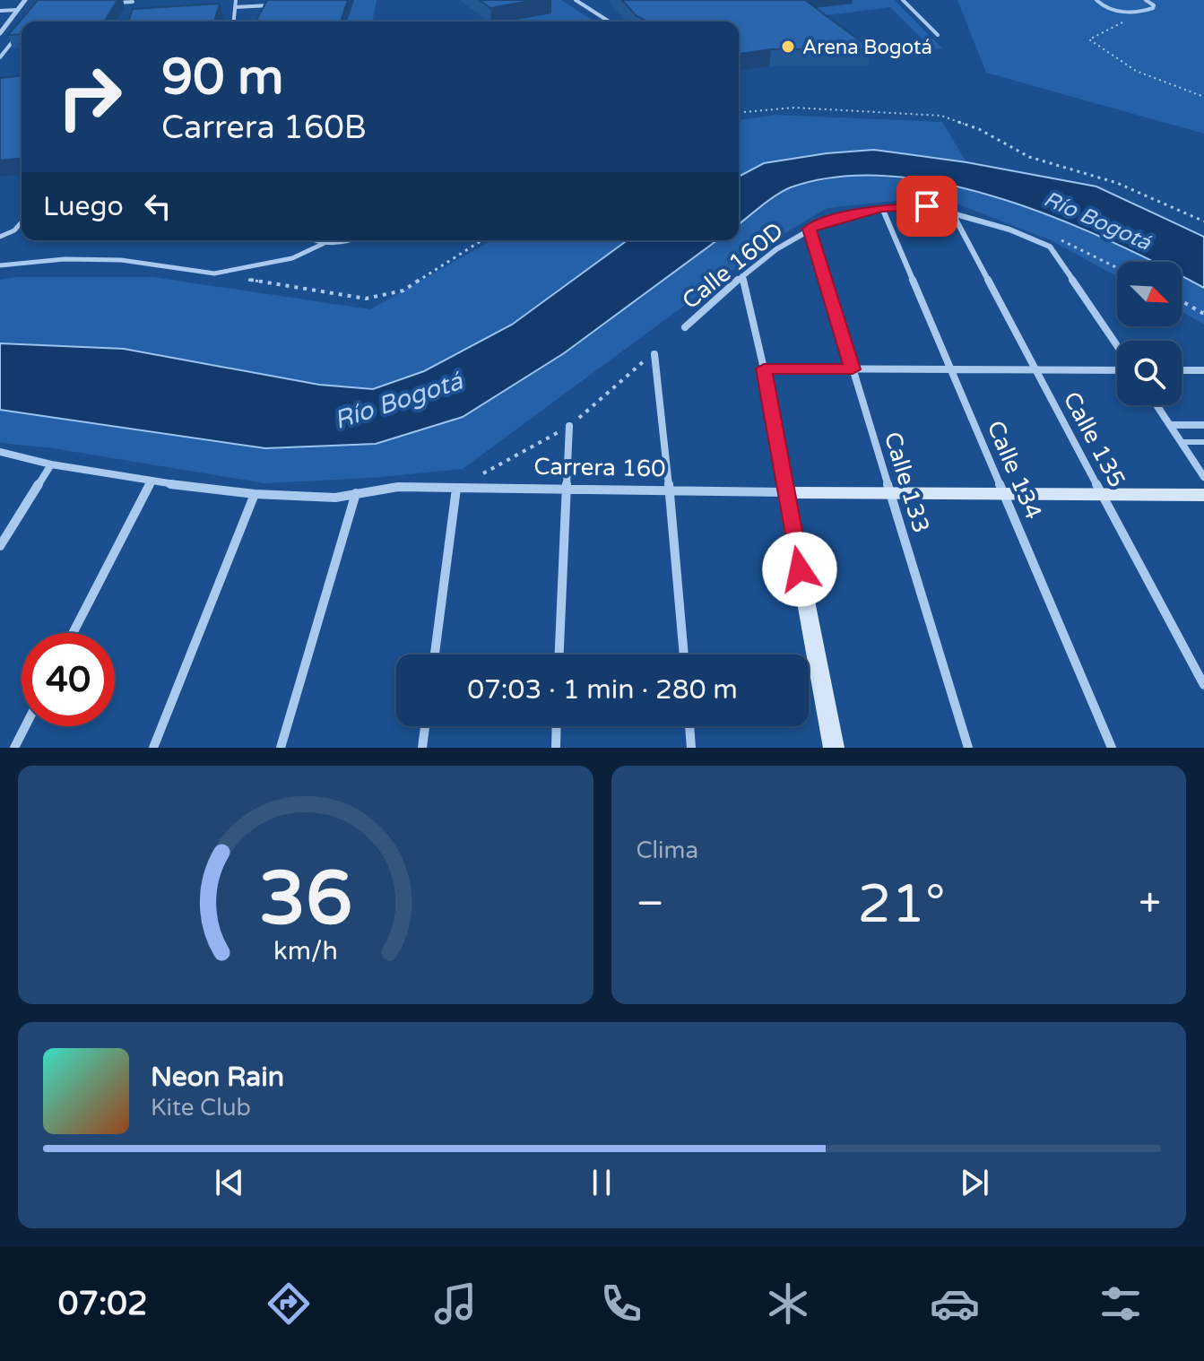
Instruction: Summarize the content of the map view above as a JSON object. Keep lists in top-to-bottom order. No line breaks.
{"streets":{"street":["Calle 160D","Calle 135","Carrera 160","Calle 134","Calle 133"]},"crossings":[["Calle 160D","Calle 135"],["Calle 160D","Calle 134"],["Calle 160D","Calle 133"],["Calle 135","Carrera 160"],["Carrera 160","Calle 134"],["Carrera 160","Calle 133"]],"water":["Río Bogotá"],"places":["Arena Bogotá"],"north":"bottom right","page":{"turn":["90 m","Carrera 160B"],"then":"Luego","limit":"40","trip":"07:03 · 1 min · 280 m","tile":"Clima","heat":["−","21°","+"],"song":["Neon Rain","Kite Club"],"tabs":"07:02","gauge":["36","km/h"]}}
